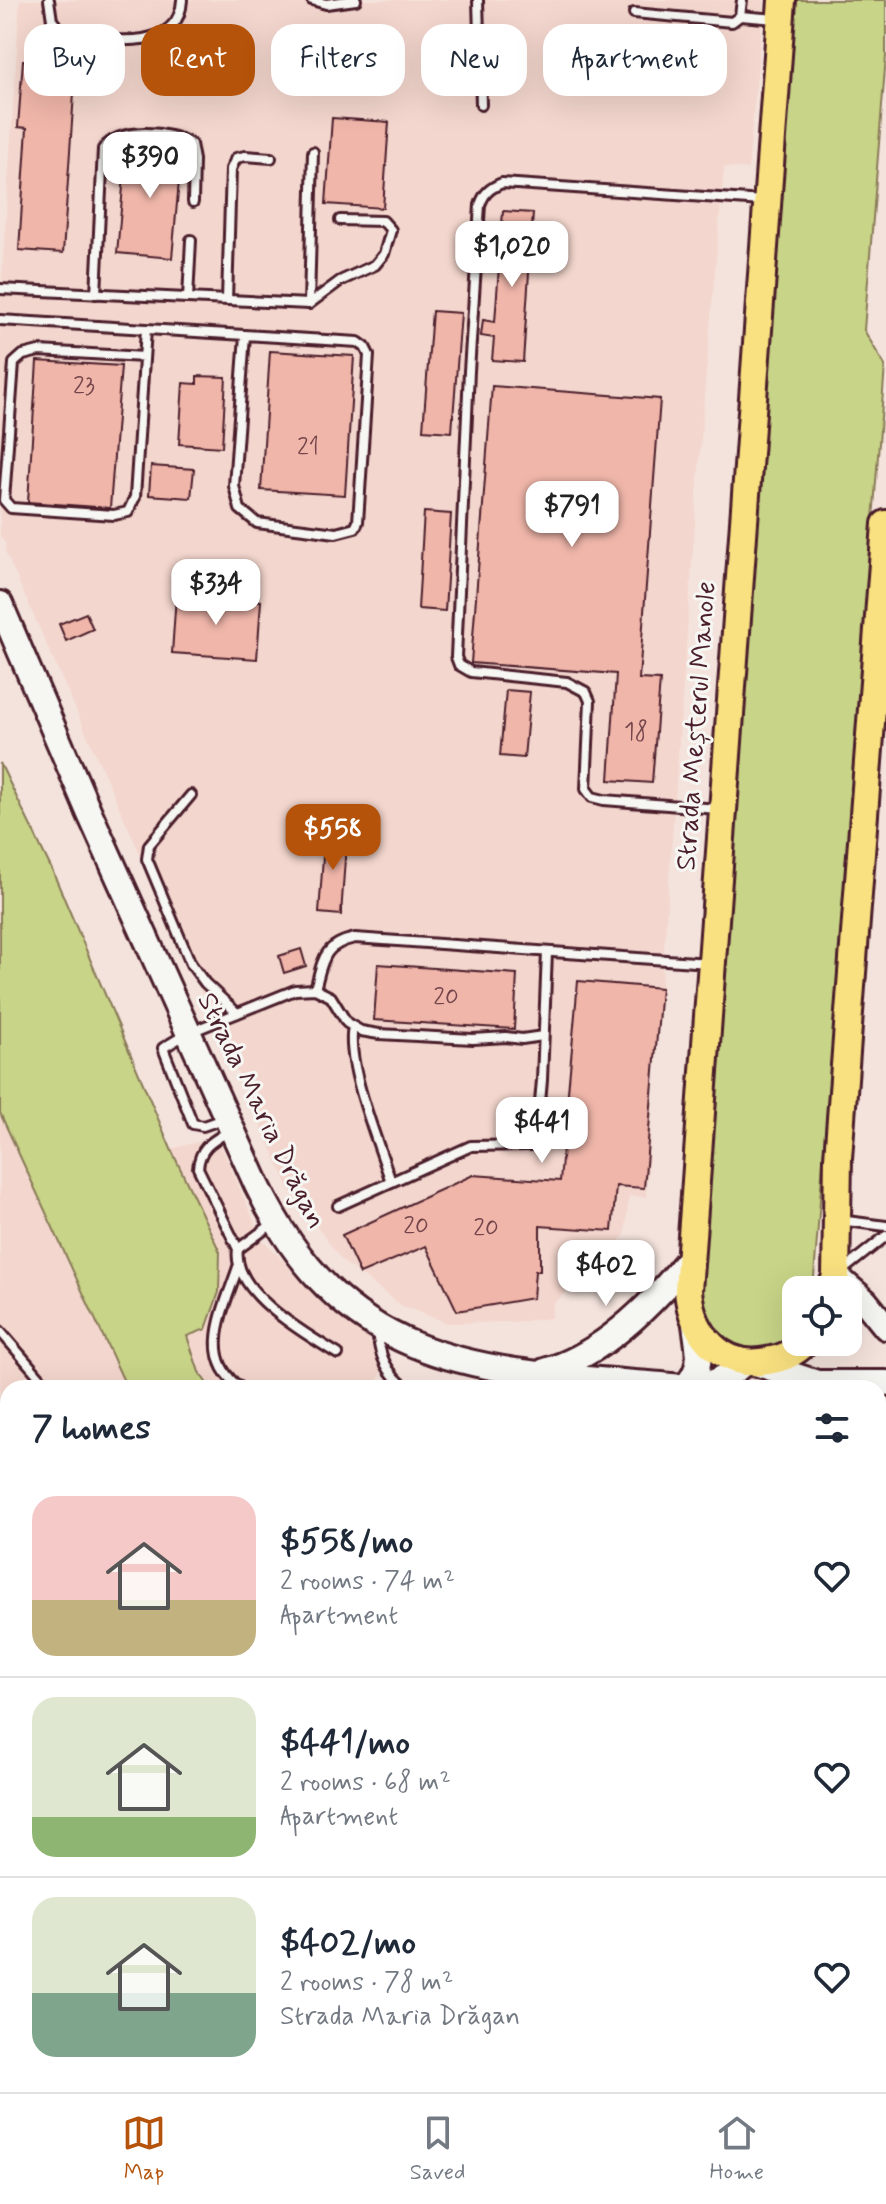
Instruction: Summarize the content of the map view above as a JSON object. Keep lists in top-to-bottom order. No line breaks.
{"streets":{"main road":["Strada Meșterul Manole","Strada Maria Drăgan"]},"house_numbers":["23","21","18","20","20","20"],"page":{"chip":["Buy","Rent","Filters","New","Apartment"],"price":["$390","$1,020","$791","$334","$558","$441","$402"],"heading":"7 homes","list":[{"name":"$558/mo","note":"2 rooms · 74 m² · Apartment"},{"name":"$441/mo","note":"2 rooms · 68 m² · Apartment"},{"name":"$402/mo","note":"2 rooms · 78 m² · Strada Maria Drăgan"}],"tabs":["Map","Saved","Home"]}}
